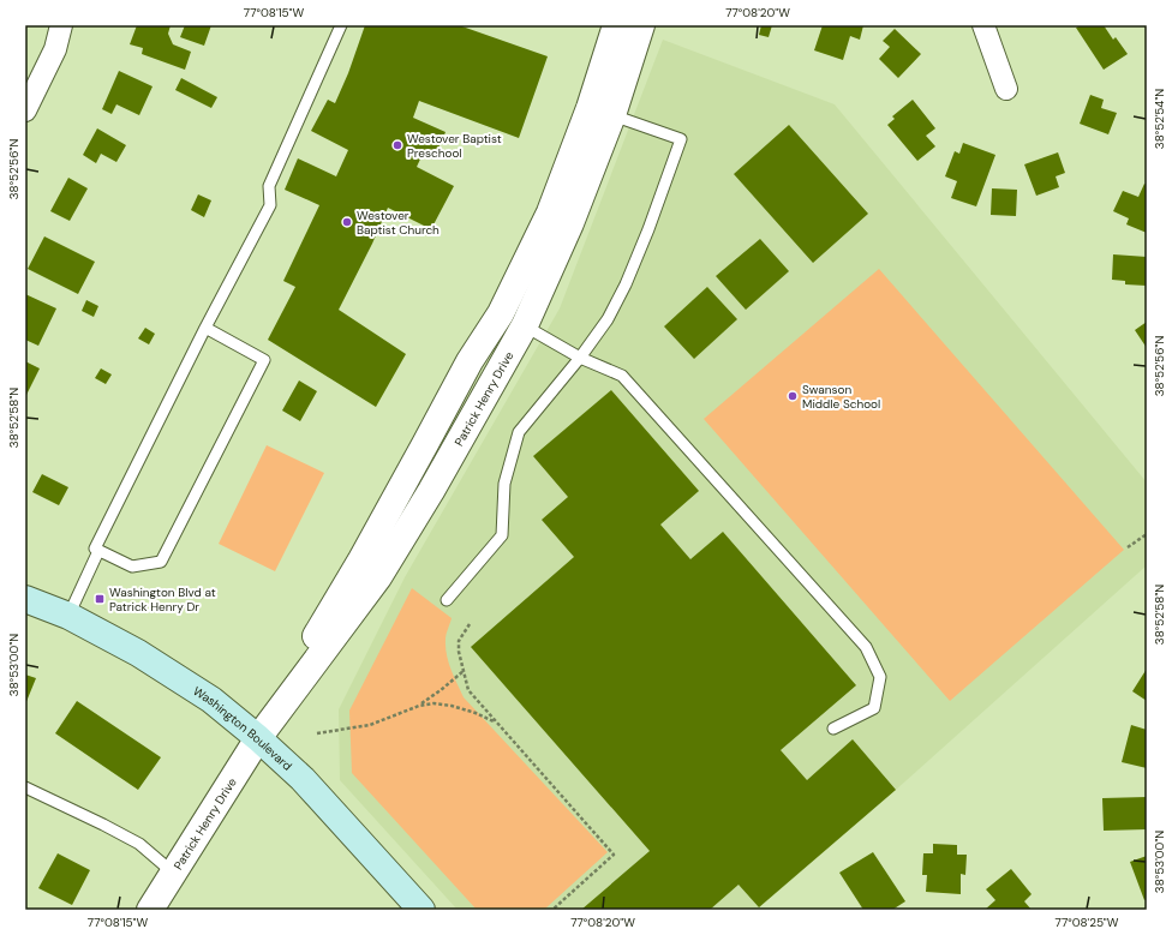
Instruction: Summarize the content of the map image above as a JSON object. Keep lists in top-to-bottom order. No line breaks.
{"streets":{"main road":["Washington Boulevard"],"street":["Patrick Henry Drive"]},"crossings":[["Patrick Henry Drive","Washington Boulevard"]],"places":{"other":["Westover Baptist Preschool","Westover Baptist Church","Swanson Middle School"],"transit":["Washington Blvd at Patrick Henry Dr"]},"coordinates":["77°08'15\"W","77°08'20\"W","38°52'54\"N","38°52'56\"N","38°52'58\"N","38°53'00\"N","77°08'25\"W"]}
